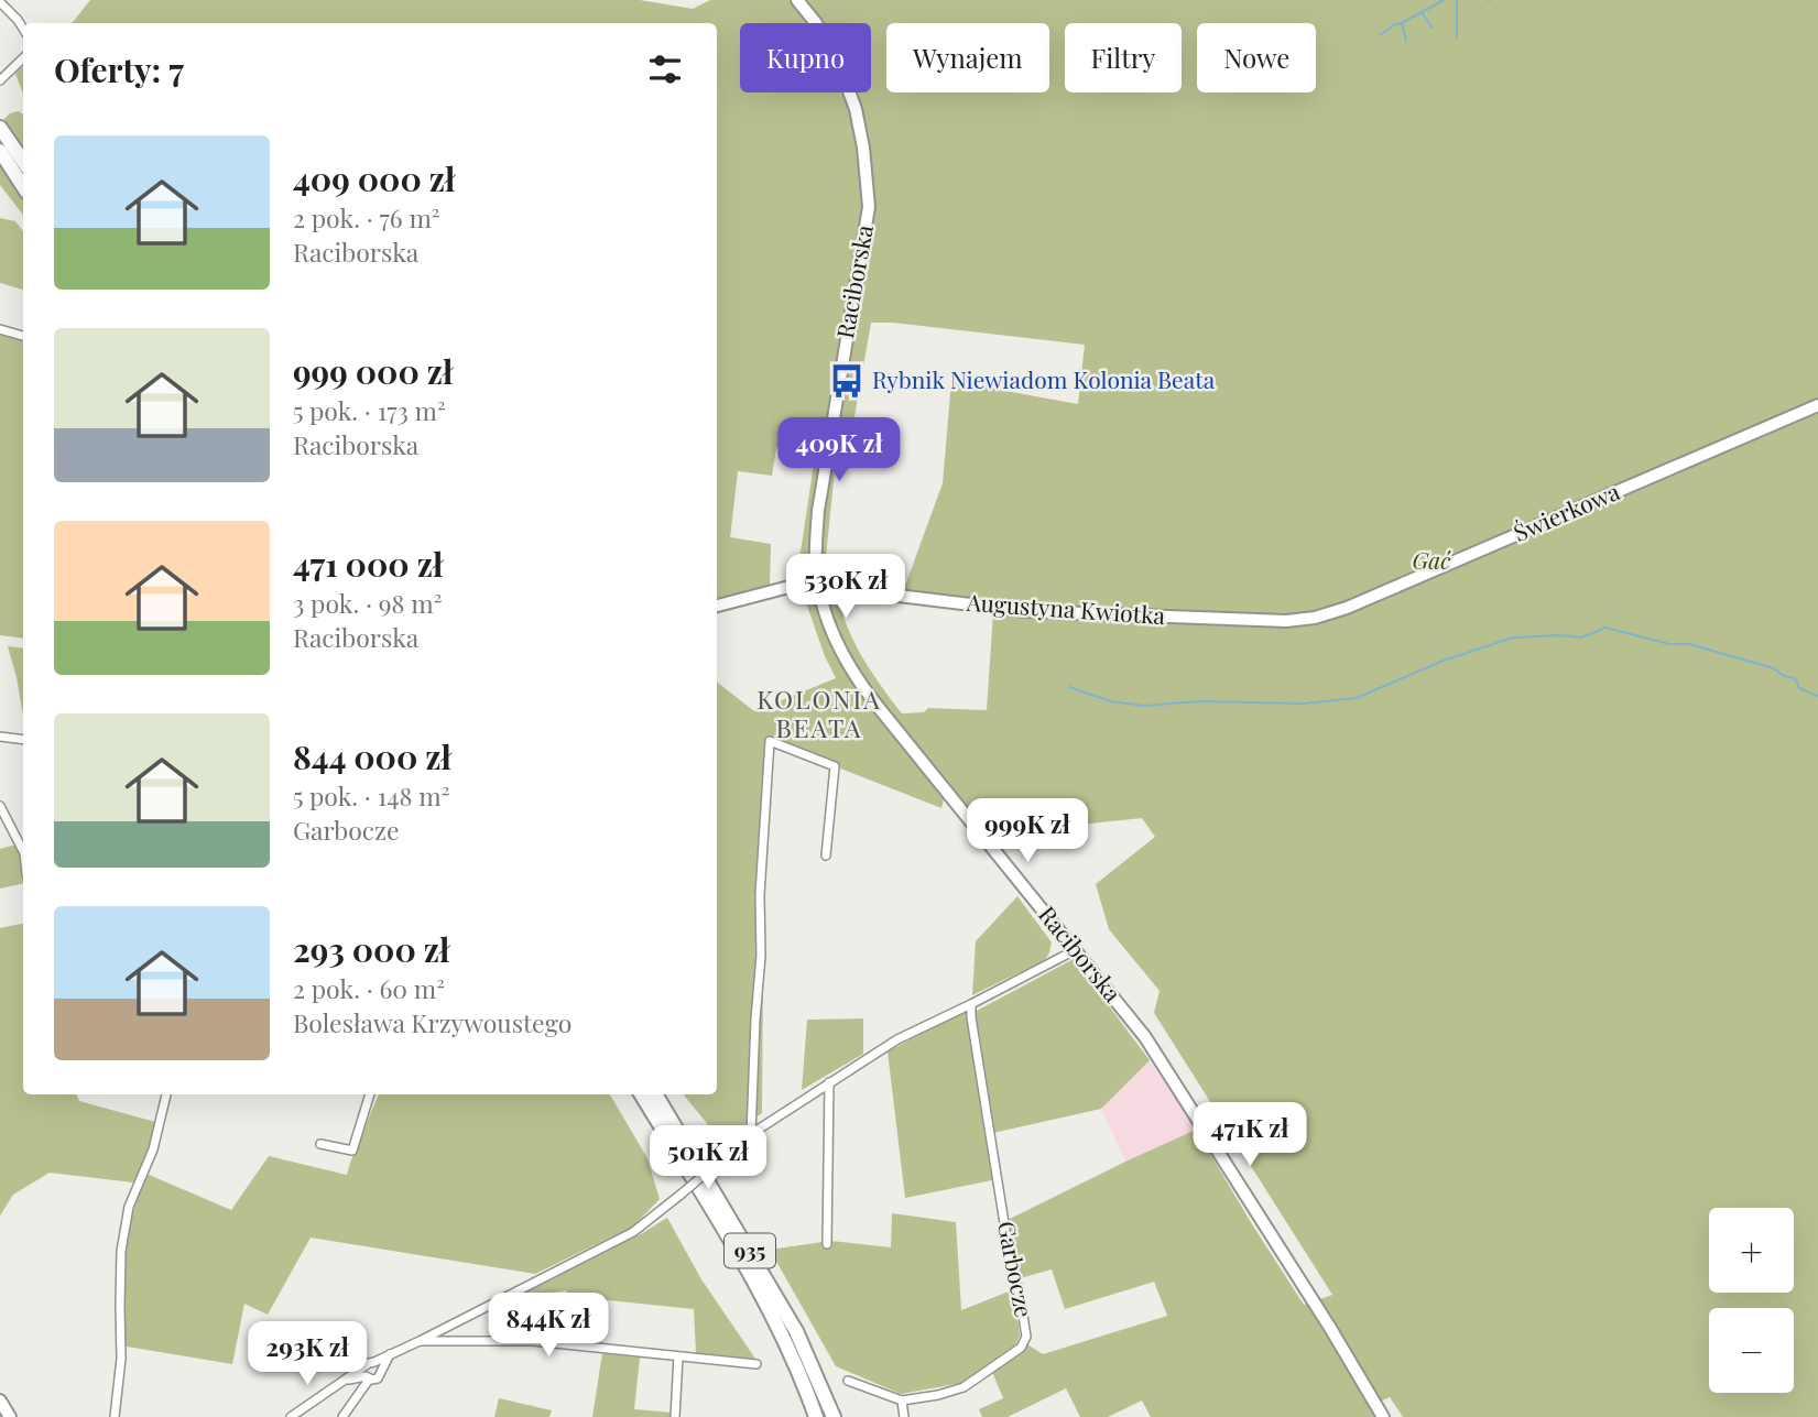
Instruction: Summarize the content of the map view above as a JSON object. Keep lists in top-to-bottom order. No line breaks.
{"streets":{"main road":["Raciborska","Świerkowa","Augustyna Kwiotka","935"],"street":["Garbocze"]},"crossings":[["Raciborska","Augustyna Kwiotka"],["Świerkowa","Augustyna Kwiotka"]],"districts":["KOLONIA BEATA"],"parks":["Gać"],"places":{"bus stop":["Rybnik Niewiadom Kolonia Beata"]},"page":{"chip":["Kupno","Wynajem","Filtry","Nowe"],"heading":"Oferty: 7","list":[{"name":"409 000 zł","note":"2 pok. · 76 m² · Raciborska"},{"name":"999 000 zł","note":"5 pok. · 173 m² · Raciborska"},{"name":"471 000 zł","note":"3 pok. · 98 m² · Raciborska"},{"name":"844 000 zł","note":"5 pok. · 148 m² · Garbocze"},{"name":"293 000 zł","note":"2 pok. · 60 m² · Bolesława Krzywoustego"}],"price":["409K zł","530K zł","999K zł","471K zł","501K zł","844K zł","293K zł"],"map_buttons":["+","−"]}}
